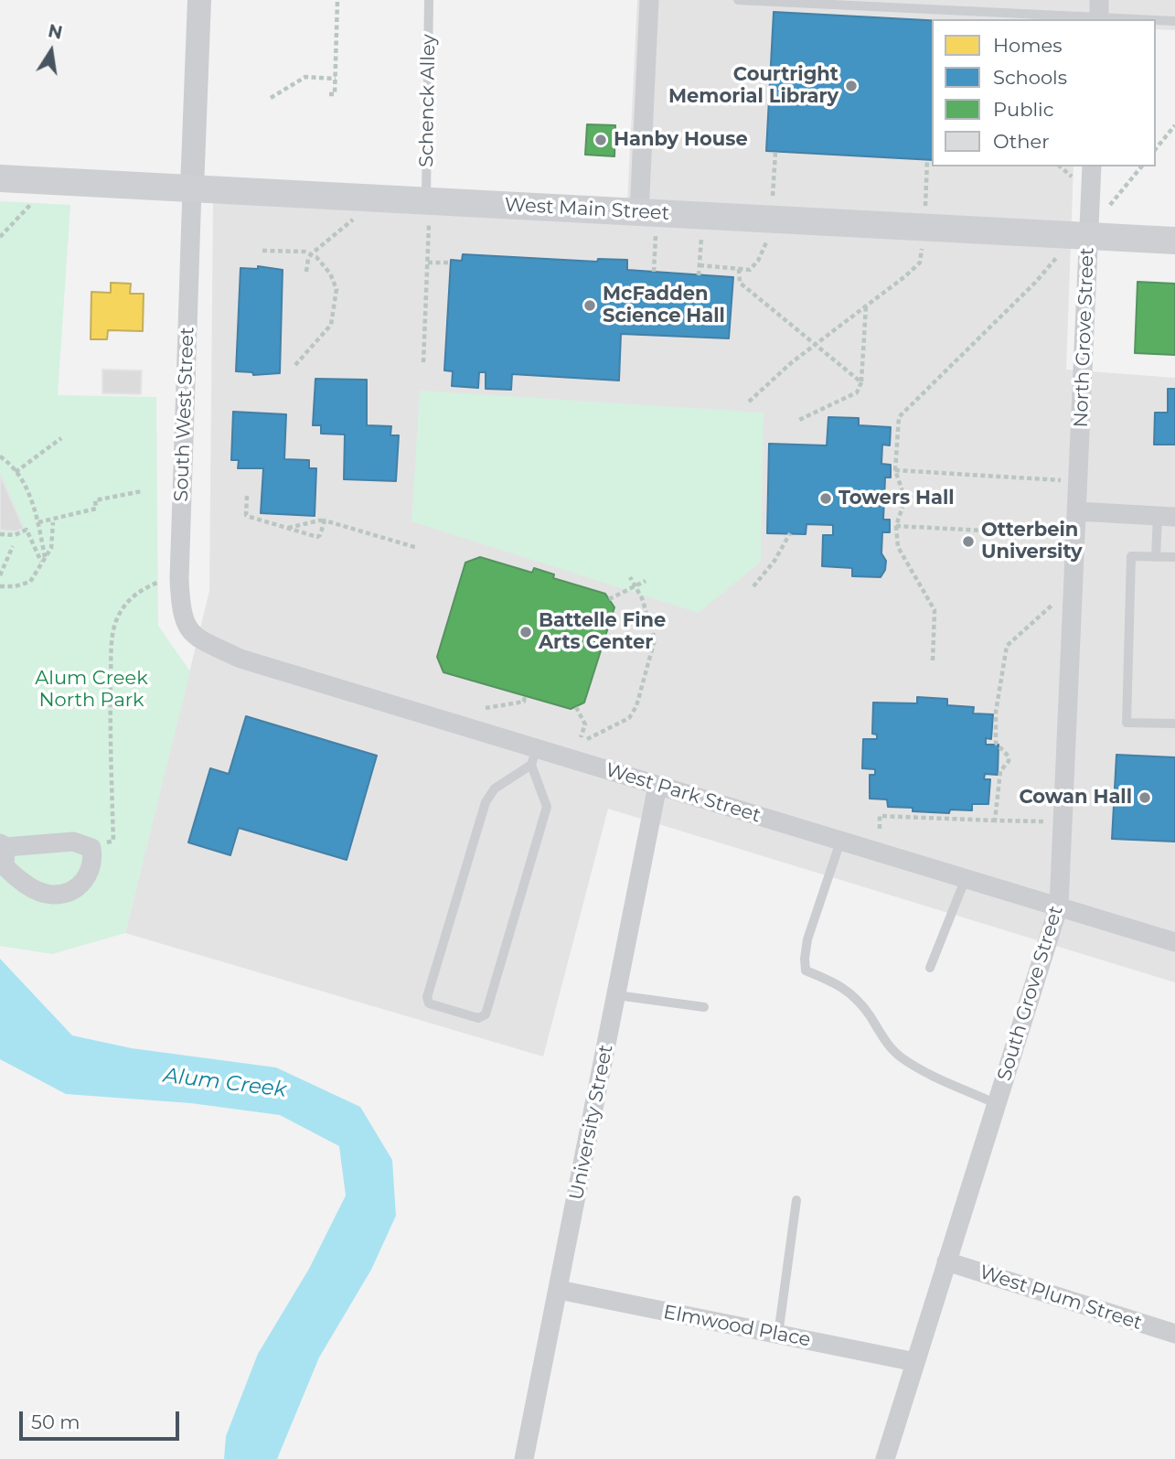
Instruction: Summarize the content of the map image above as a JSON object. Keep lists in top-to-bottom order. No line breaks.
{"streets":{"main road":["West Main Street"],"street":["North Grove Street","South West Street","West Park Street","South Grove Street","University Street","West Plum Street","Elmwood Place"],"lane":["Schenck Alley"]},"crossings":[["Schenck Alley","West Main Street"],["West Main Street","North Grove Street"],["West Main Street","South West Street"],["North Grove Street","South Grove Street"],["South West Street","West Park Street"],["West Park Street","South Grove Street"],["West Park Street","University Street"],["South Grove Street","West Plum Street"],["South Grove Street","Elmwood Place"],["University Street","Elmwood Place"]],"water":["Alum Creek"],"parks":["Alum Creek North Park"],"places":["Courtright Memorial Library","Hanby House","McFadden Science Hall","Towers Hall","Otterbein University","Battelle Fine Arts Center","Cowan Hall"],"legend":["Homes","Schools","Public","Other"],"scale_bar":"50 m","north":"top"}
